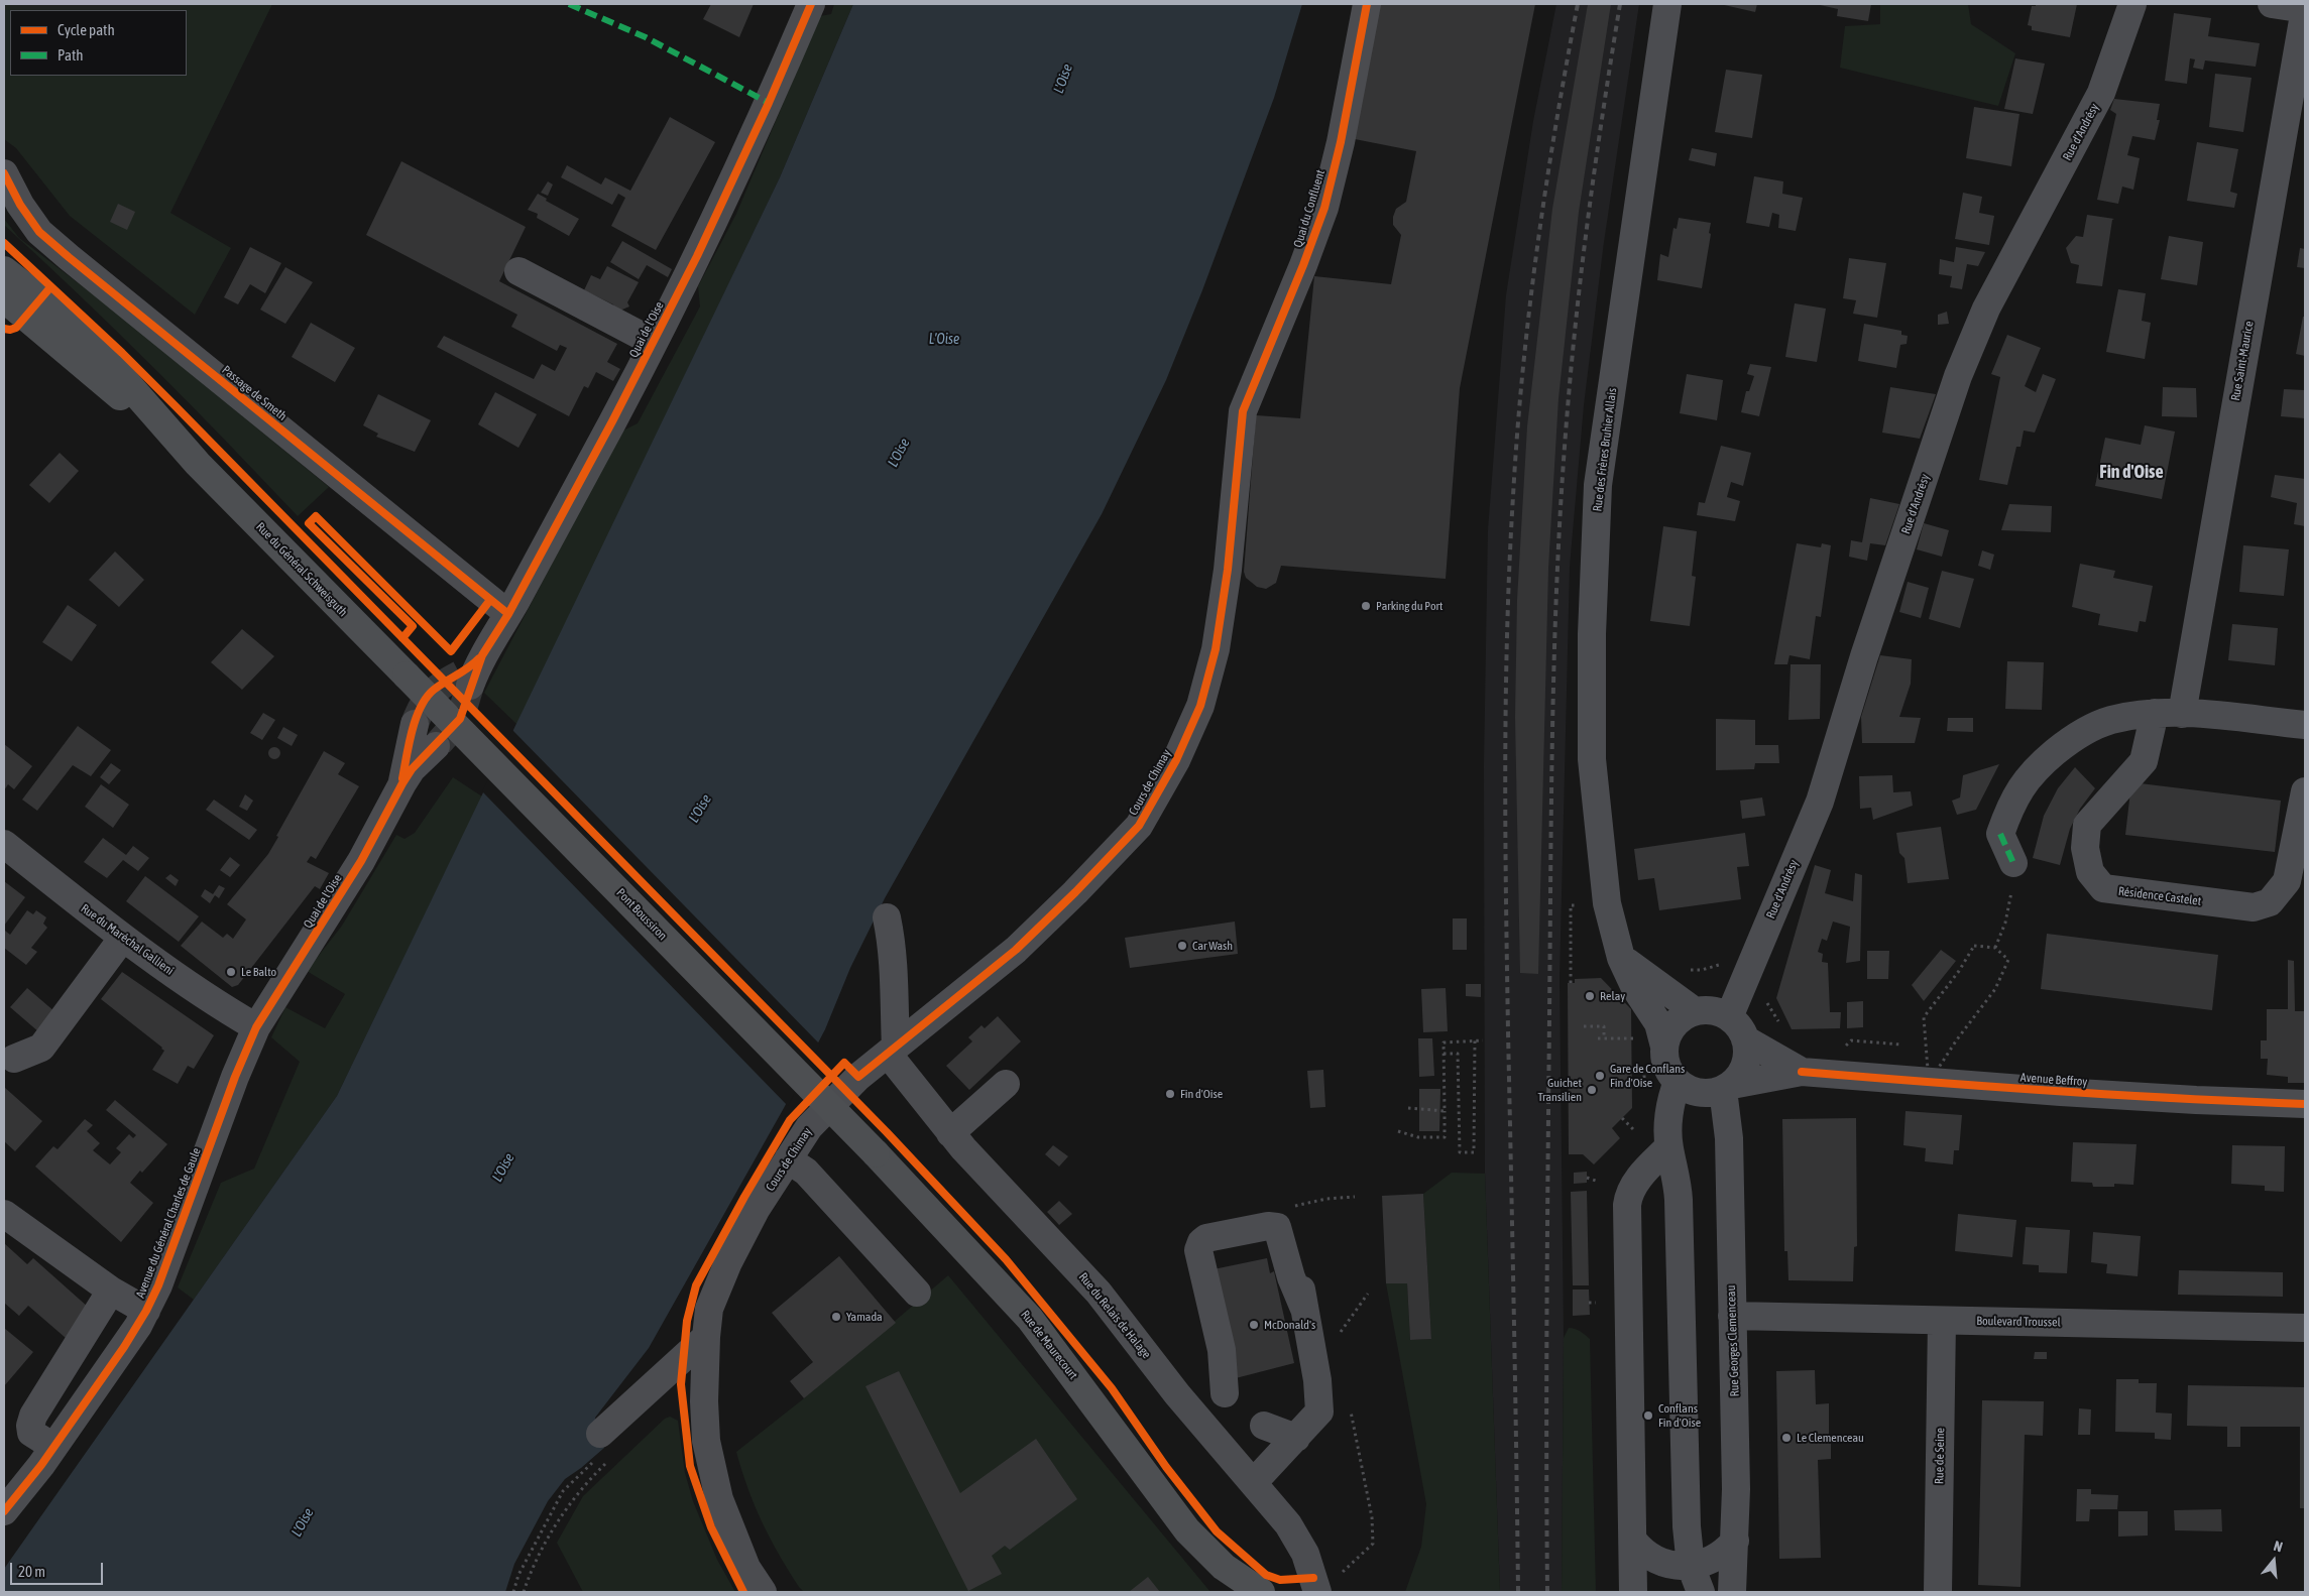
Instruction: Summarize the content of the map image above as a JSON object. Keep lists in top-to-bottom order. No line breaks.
{"streets":{"main road":["Rue du Général Schweisguth","Pont Boussiron","Rue de Maurecourt"],"street":["Rue d'Andrésy","Quai du Confluent","Quai de l'Oise","Rue Saint-Maurice","Passage de Smeth","Rue des Frères Bruhier Allais","Cours de Chimay","Résidence Castelet","Rue du Maréchal Gallieni","Avenue Beffroy","Avenue du Général Charles de Gaule","Rue du Relais de Halage","Boulevard Troussel","Rue Georges Clemenceau","Rue de Seine"]},"crossings":[["Rue d'Andrésy","Rue des Frères Bruhier Allais"],["Rue d'Andrésy","Rue Georges Clemenceau"],["Quai du Confluent","Cours de Chimay"],["Quai de l'Oise","Passage de Smeth"],["Quai de l'Oise","Rue du Maréchal Gallieni"],["Quai de l'Oise","Avenue du Général Charles de Gaule"],["Rue des Frères Bruhier Allais","Rue Georges Clemenceau"],["Rue du Général Schweisguth","Pont Boussiron"],["Cours de Chimay","Rue du Relais de Halage"],["Pont Boussiron","Rue de Maurecourt"],["Rue du Maréchal Gallieni","Avenue du Général Charles de Gaule"],["Boulevard Troussel","Rue Georges Clemenceau"],["Boulevard Troussel","Rue de Seine"]],"districts":["Fin d'Oise"],"water":["L'Oise","L’Oise"],"places":["Parking du Port","Car Wash","Le Balto","Relay","Gare de Conflans Fin d'Oise","Guichet Transilien","Fin d'Oise","Yamada","McDonald's","Conflans Fin d'Oise","Le Clemenceau"],"legend":["Cycle path","Path"],"scale_bar":"20 m","north":"top"}
